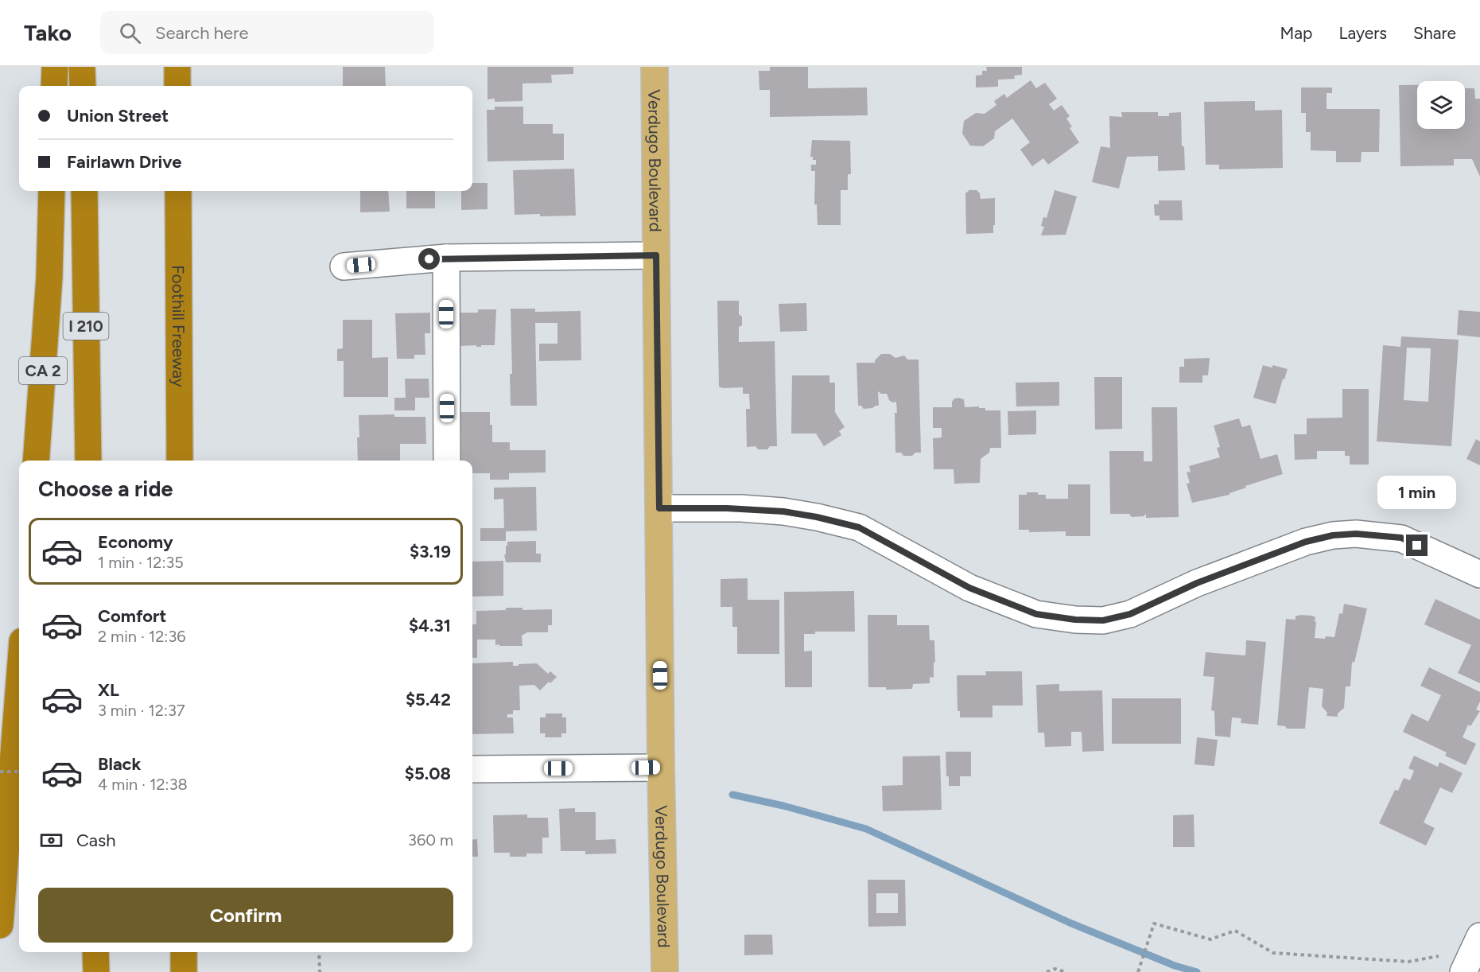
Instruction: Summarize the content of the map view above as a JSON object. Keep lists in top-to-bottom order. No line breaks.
{"streets":{"highway":["I 210","Foothill Freeway","CA 2"],"main road":["Verdugo Boulevard"]},"page":{"header":"Tako","search":"Search here","nav":["Map","Layers","Share"],"banner":["Union Street","Fairlawn Drive"],"heading":"Choose a ride","bubble":"1 min","list":[{"name":"Economy","note":"1 min · 12:35","value":"$3.19"},{"name":"Comfort","note":"2 min · 12:36","value":"$4.31"},{"name":"XL","note":"3 min · 12:37","value":"$5.42"},{"name":"Black","note":"4 min · 12:38","value":"$5.08"}],"pay":["Cash","360 m"],"buttons":"Confirm"}}
